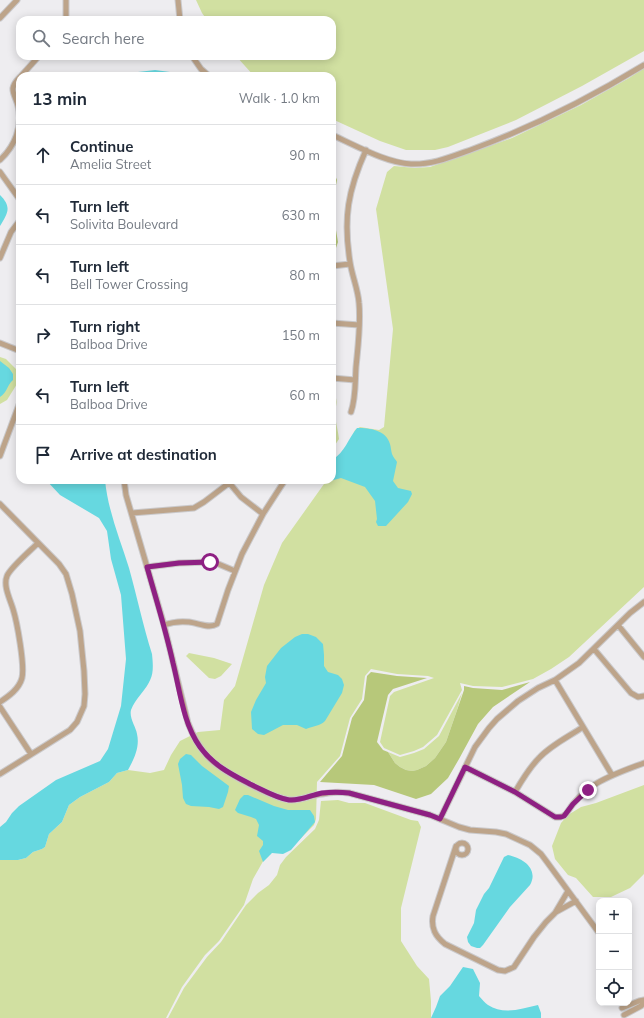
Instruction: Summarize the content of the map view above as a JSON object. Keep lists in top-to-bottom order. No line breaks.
{"page":{"search":"Search here","heading":["13 min","Walk · 1.0 km"],"list":[["Continue","Amelia Street","90 m"],["Turn left","Solivita Boulevard","630 m"],["Turn left","Bell Tower Crossing","80 m"],["Turn right","Balboa Drive","150 m"],["Turn left","Balboa Drive","60 m"],"Arrive at destination"],"map_buttons":["+","−"]}}
